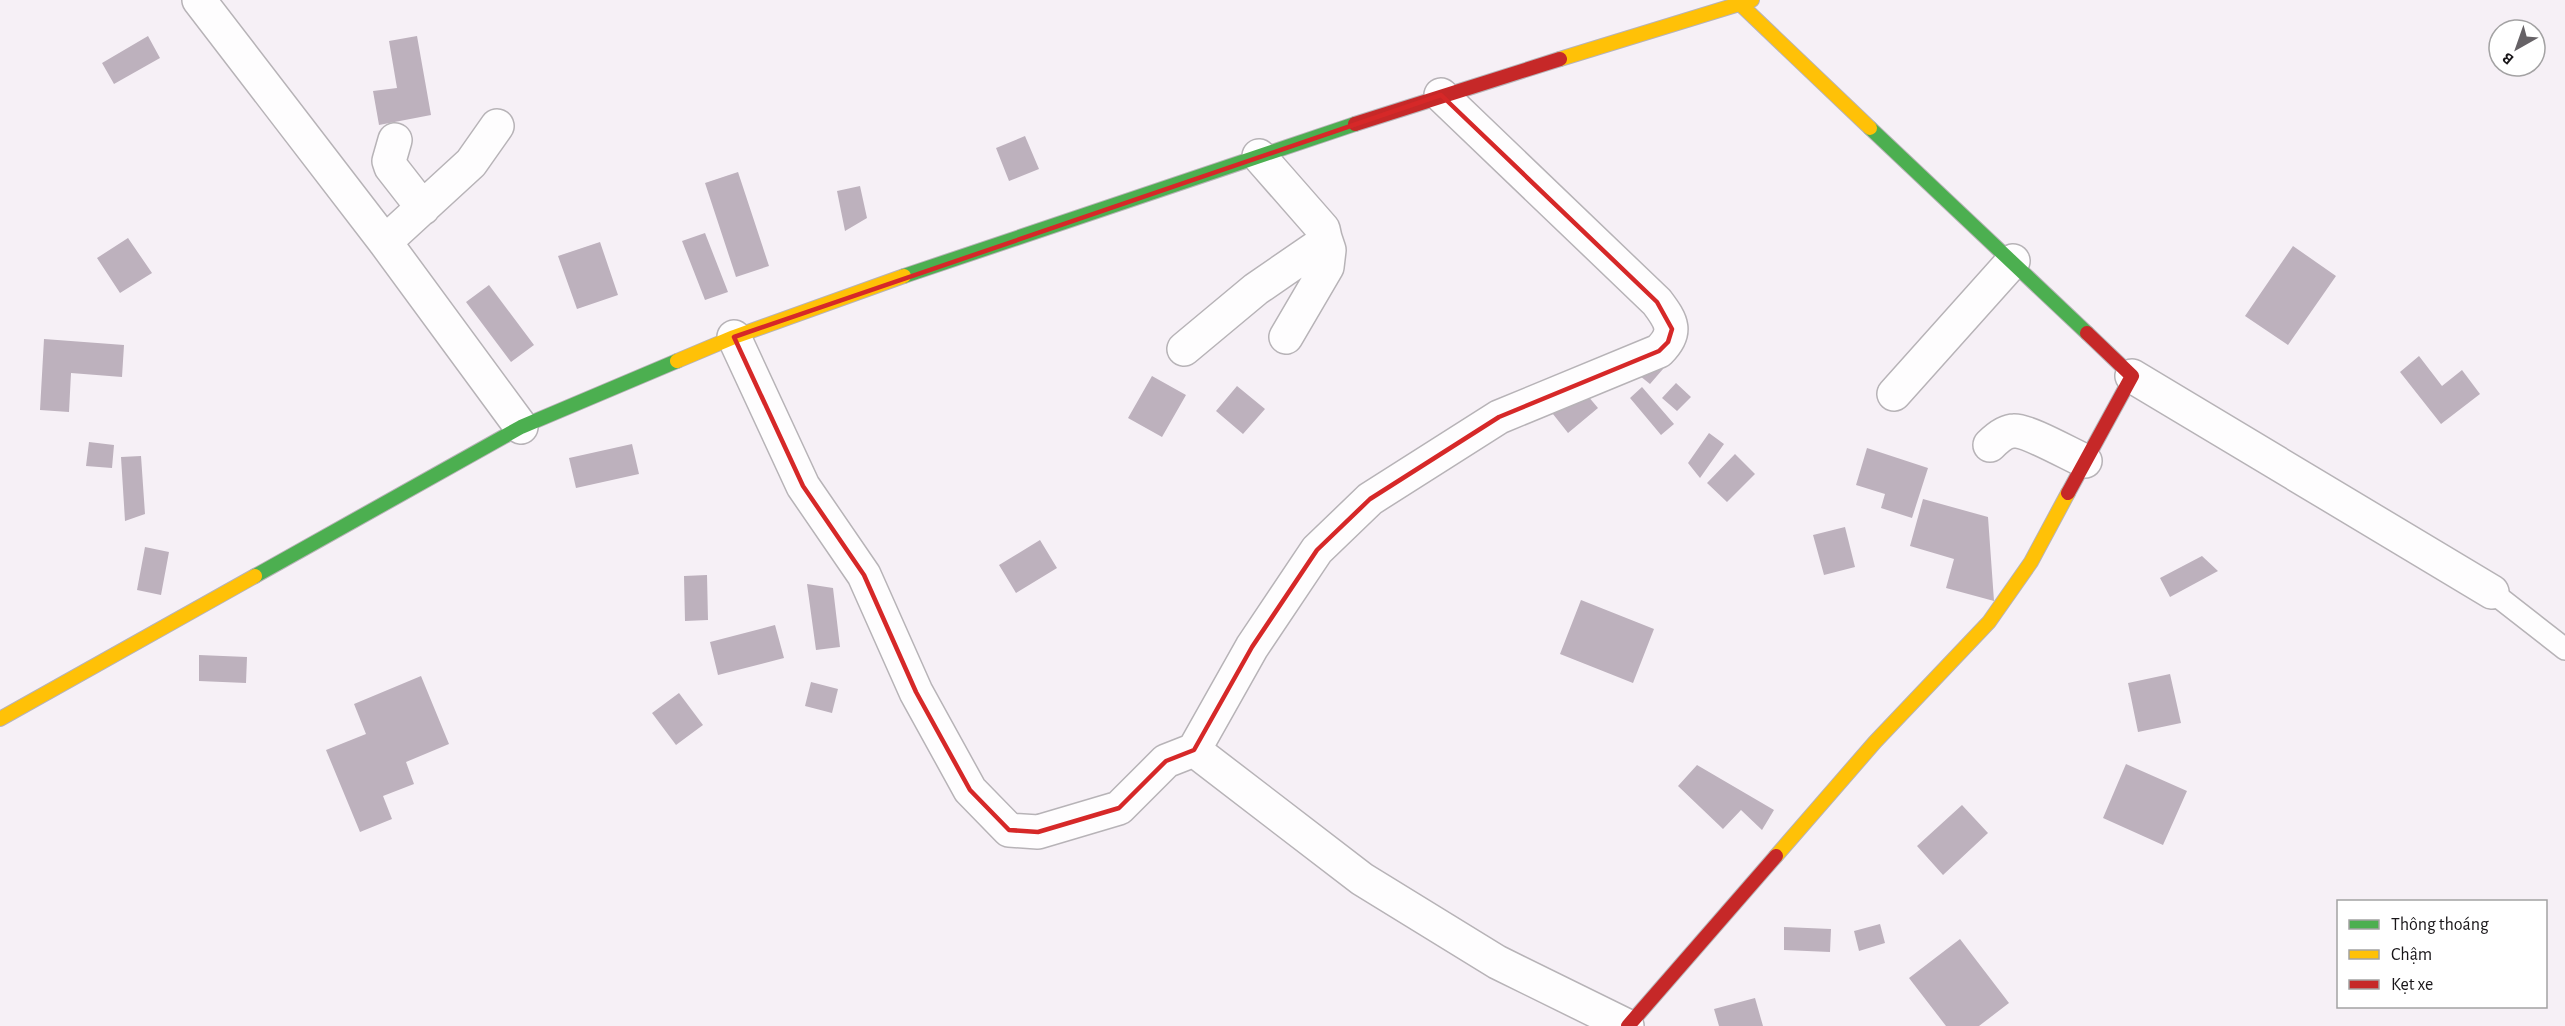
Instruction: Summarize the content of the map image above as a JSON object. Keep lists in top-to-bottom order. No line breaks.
{"legend":["Thông thoáng","Chậm","Kẹt xe"],"north":"bottom left"}
